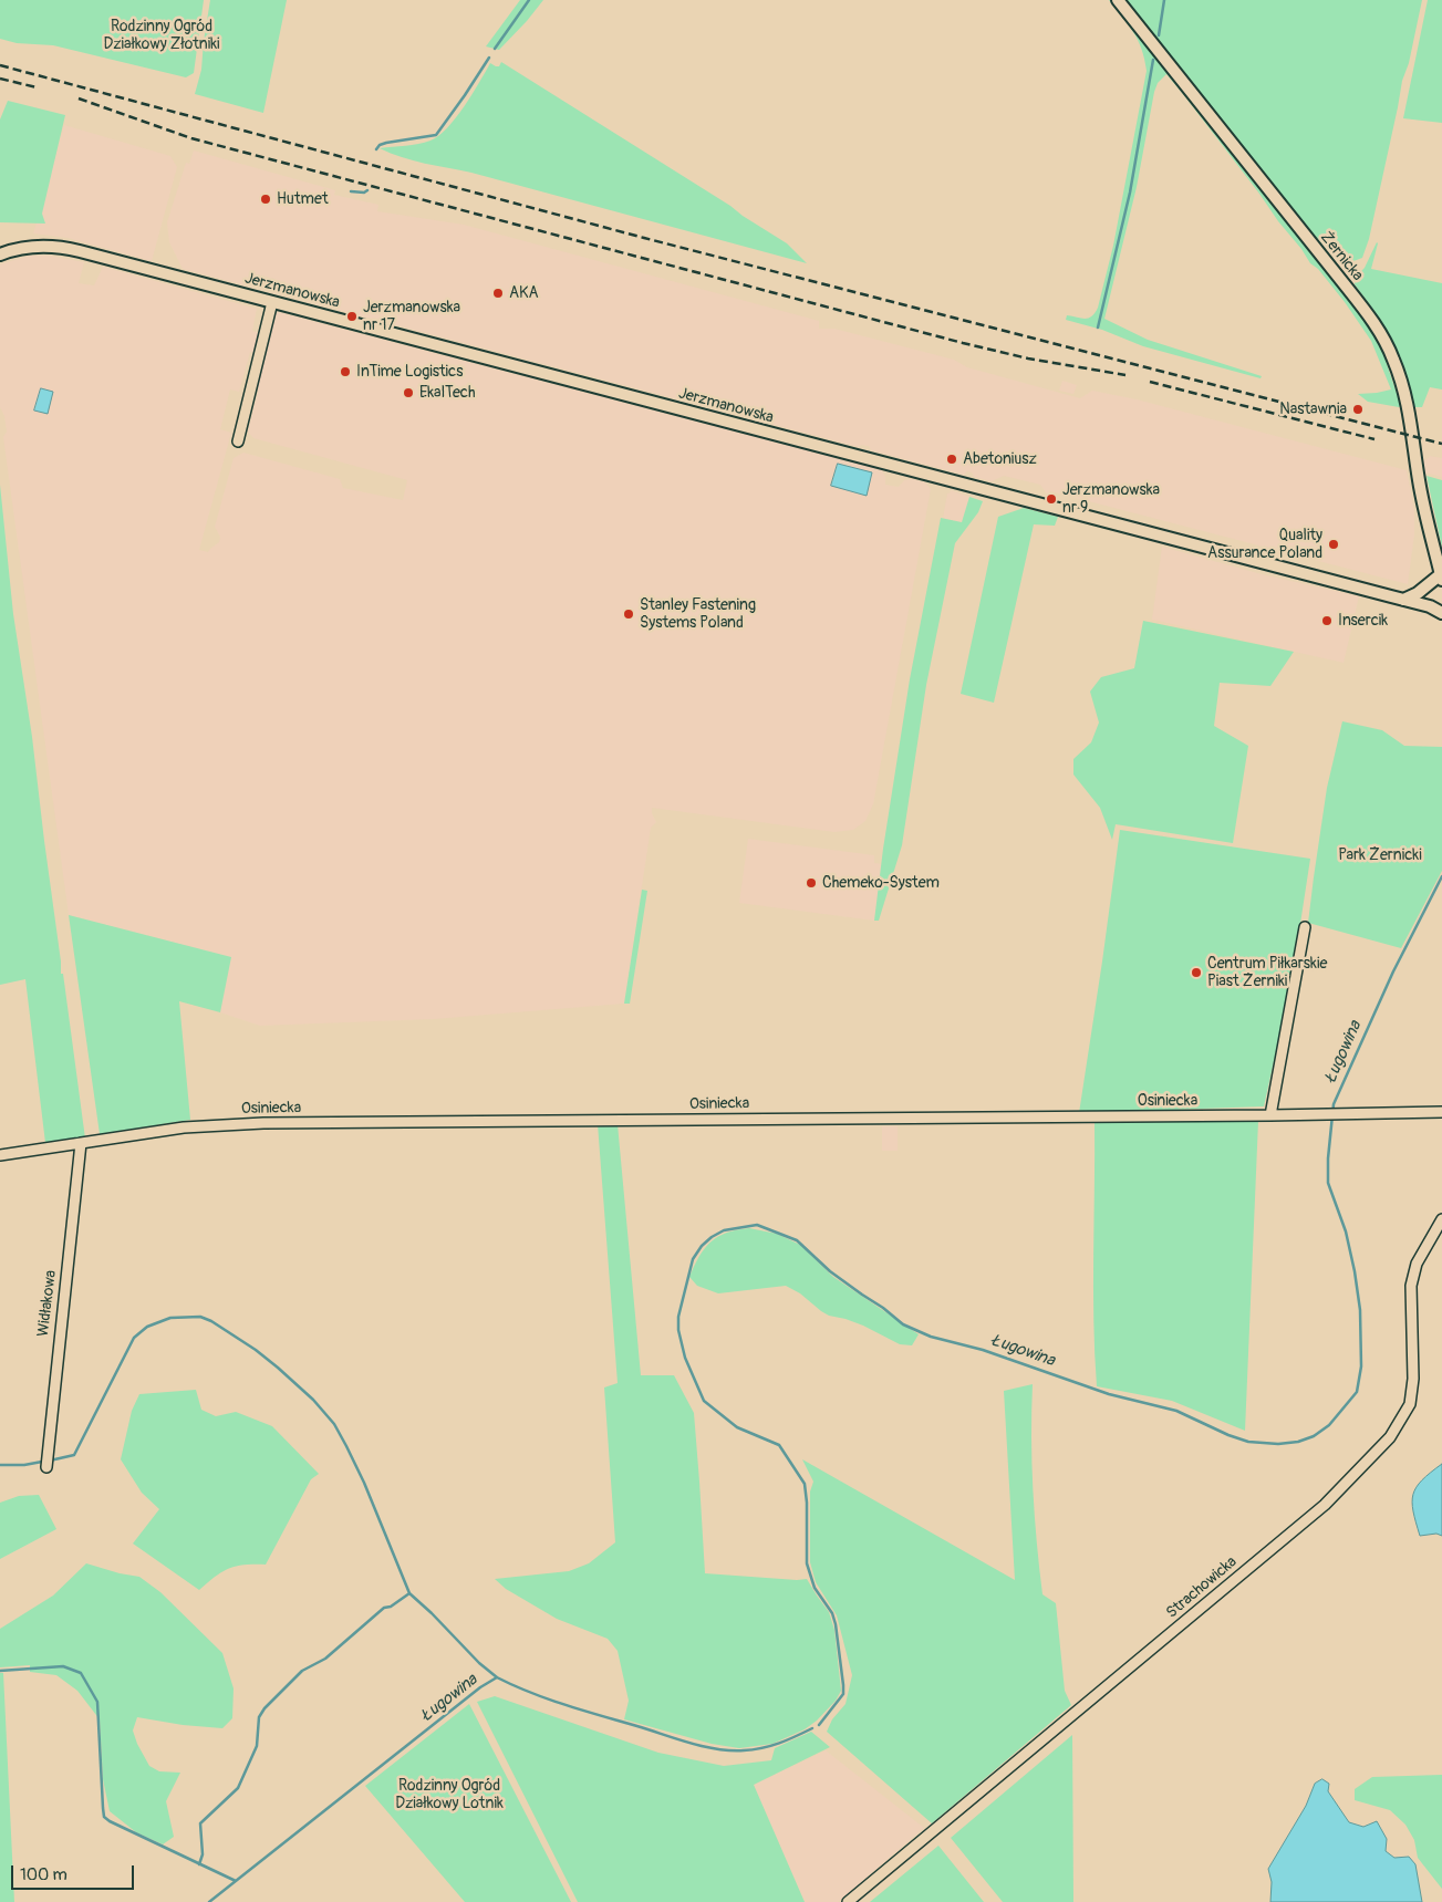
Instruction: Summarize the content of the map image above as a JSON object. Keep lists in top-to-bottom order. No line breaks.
{"streets":{"street":["Żernicka","Jerzmanowska","Osiniecka","Widłakowa","Strachowicka"]},"crossings":[["Osiniecka","Widłakowa"]],"water":["Ługowina"],"parks":["Rodzinny Ogród Działkowy Złotniki","Park Żernicki","Rodzinny Ogród Działkowy Lotnik"],"places":["Hutmet","AKA","Jerzmanowska nr 17","InTime Logistics","EkalTech","Nastawnia","Abetoniusz","Jerzmanowska nr 9","Quality Assurance Poland","Stanley Fastening Systems Poland","Insercik","Chemeko-System","Centrum Piłkarskie Piast Żerniki"],"scale_bar":"100 m"}
